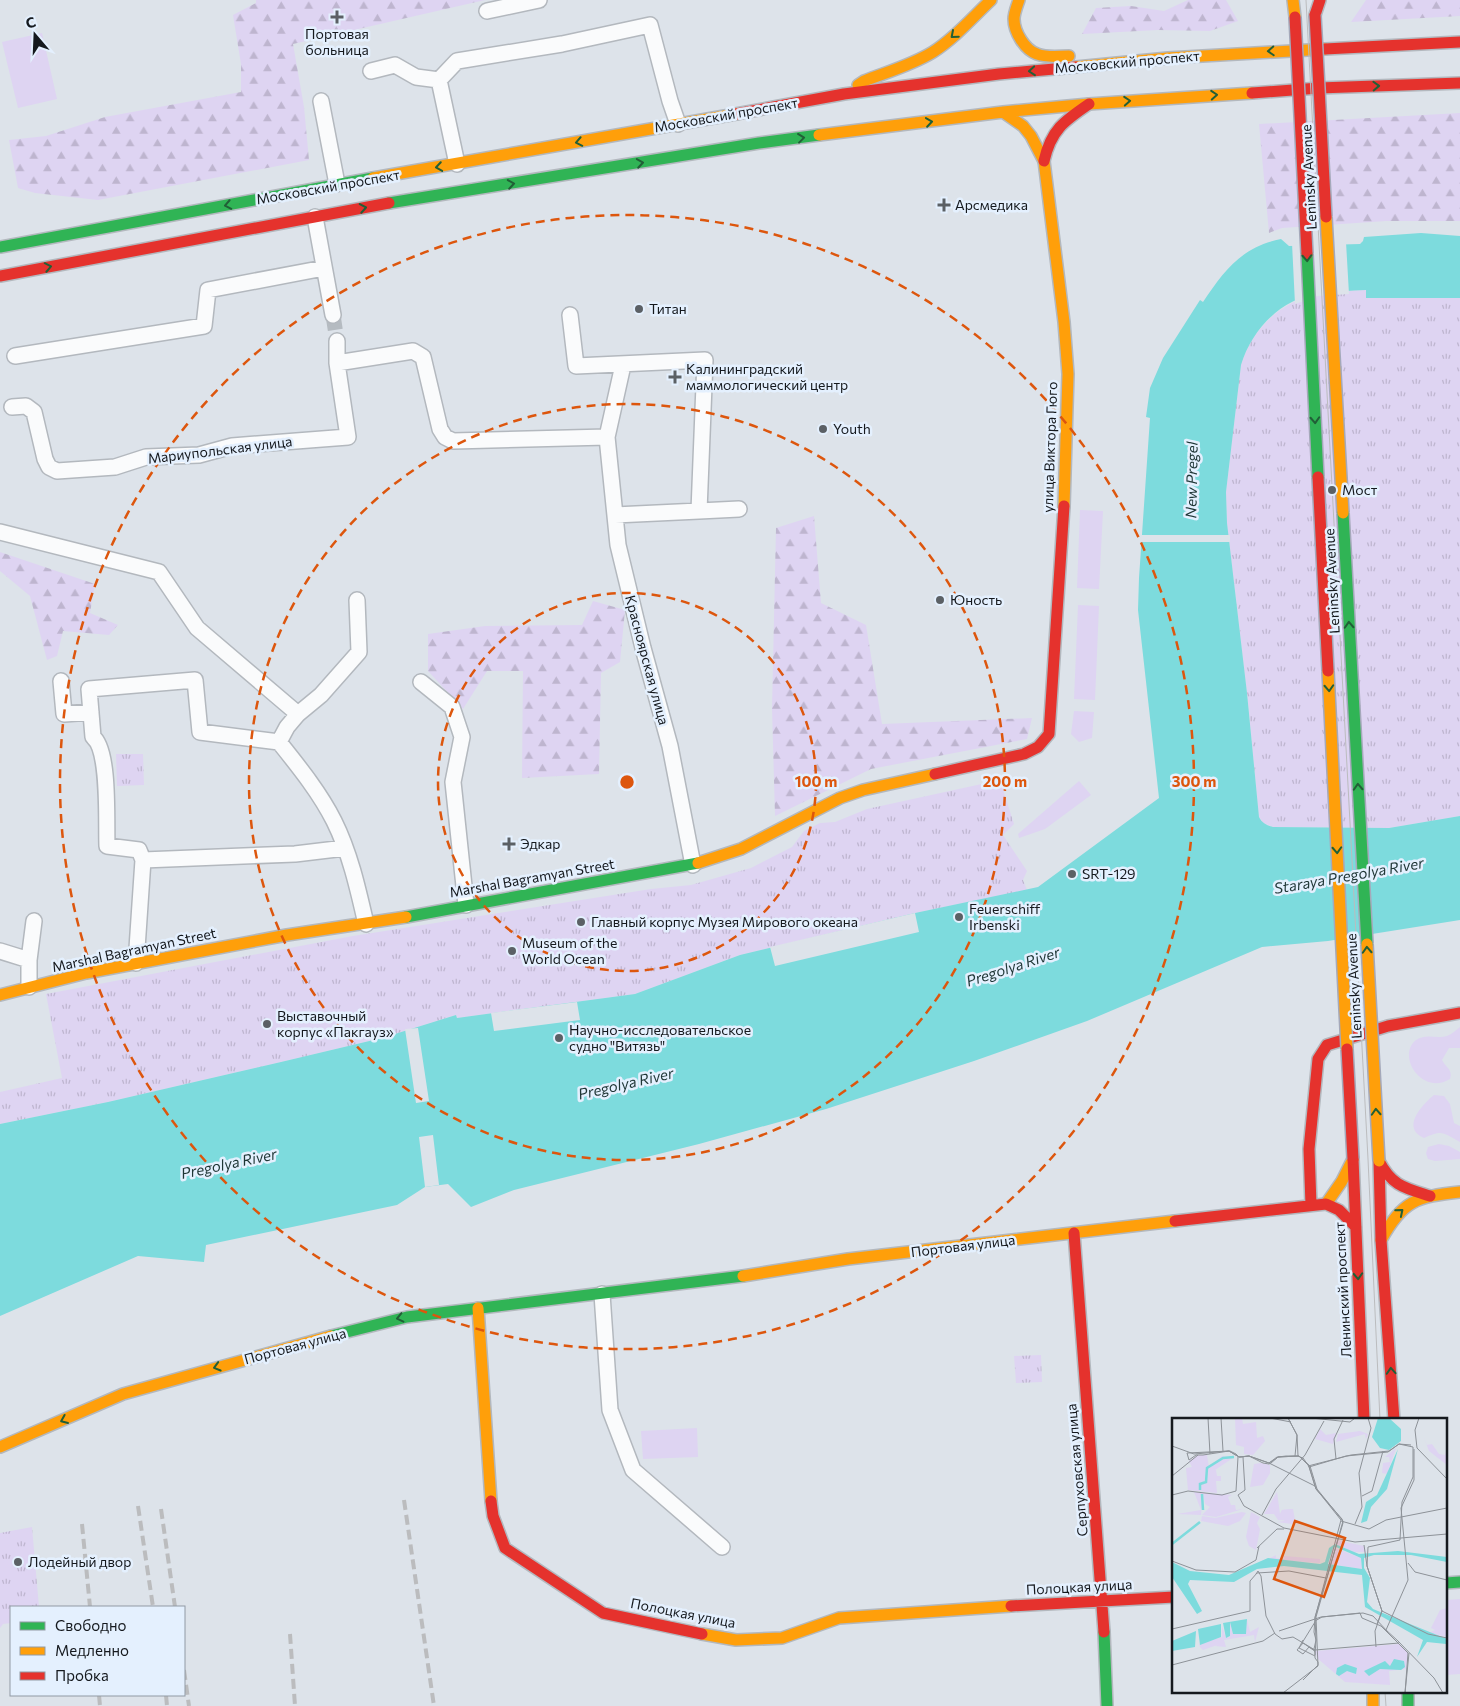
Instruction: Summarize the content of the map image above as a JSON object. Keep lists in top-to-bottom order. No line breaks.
{"streets":{"main road":["Московский проспект","Leninsky Avenue","улица Виктора Гюго","Marshal Bagramyan Street","Портовая улица","Ленинский проспект","Серпуховская улица","Полоцкая улица"],"street":["Мариупольская улица","Красноярская улица"]},"crossings":[["Московский проспект","улица Виктора Гюго"],["Leninsky Avenue","Ленинский проспект"],["улица Виктора Гюго","Marshal Bagramyan Street"],["Красноярская улица","Marshal Bagramyan Street"],["Портовая улица","Серпуховская улица"],["Портовая улица","Полоцкая улица"],["Серпуховская улица","Полоцкая улица"]],"one_way":["Портовая улица"],"water":["New Pregel","Staraya Pregolya River","Pregolya River"],"places":{"health":["Портовая больница","Арсмедика","Калининградский маммологический центр","Эдкар"],"other":["Титан","Youth","Мост","Юность","SRT-129","Feuerschiff Irbenski","Главный корпус Музея Мирового океана","Museum of the World Ocean","Выставочный корпус «Пакгауз»","Научно-исследовательское судно \"Витязь\"","Лодейный двор"]},"legend":["Свободно","Медленно","Пробка"],"north":"top","rings":["100 m","200 m","300 m"]}
